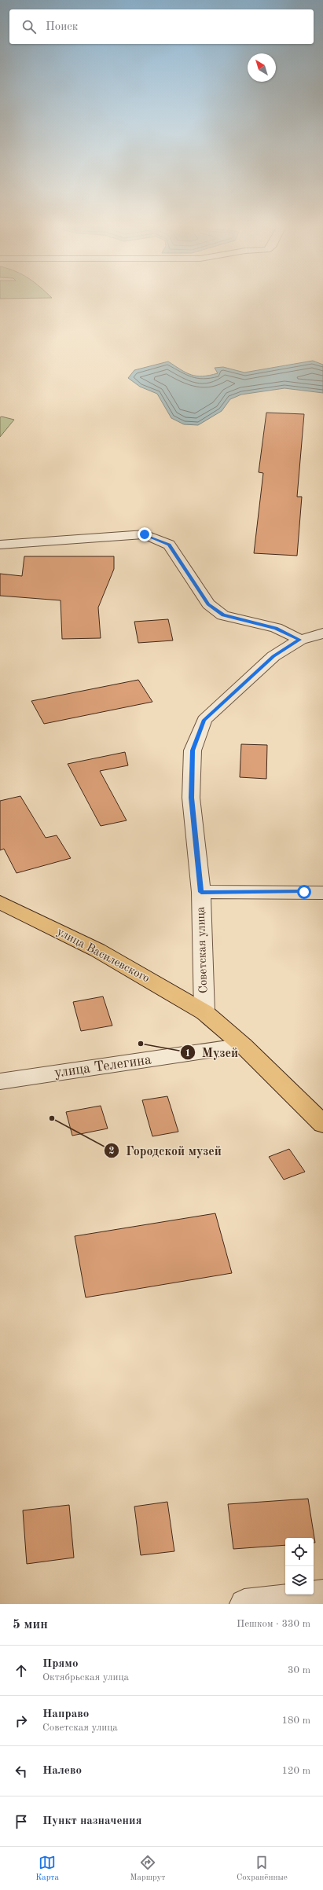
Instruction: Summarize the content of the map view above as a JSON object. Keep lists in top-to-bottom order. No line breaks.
{"streets":{"main road":["улица Василевского"],"street":["Советская улица","улица Телегина"]},"crossings":[["Советская улица","улица Василевского"],["улица Василевского","улица Телегина"]],"places":["Музей","Городской музей"],"north":"top left","page":{"search":"Поиск","heading":["5 мин","Пешком · 330 m"],"list":[["Прямо","Октябрьская улица","30 m"],["Направо","Советская улица","180 m"],["Налево","120 m"],"Пункт назначения"],"nav":["Карта","Маршрут","Сохранённые"]}}
